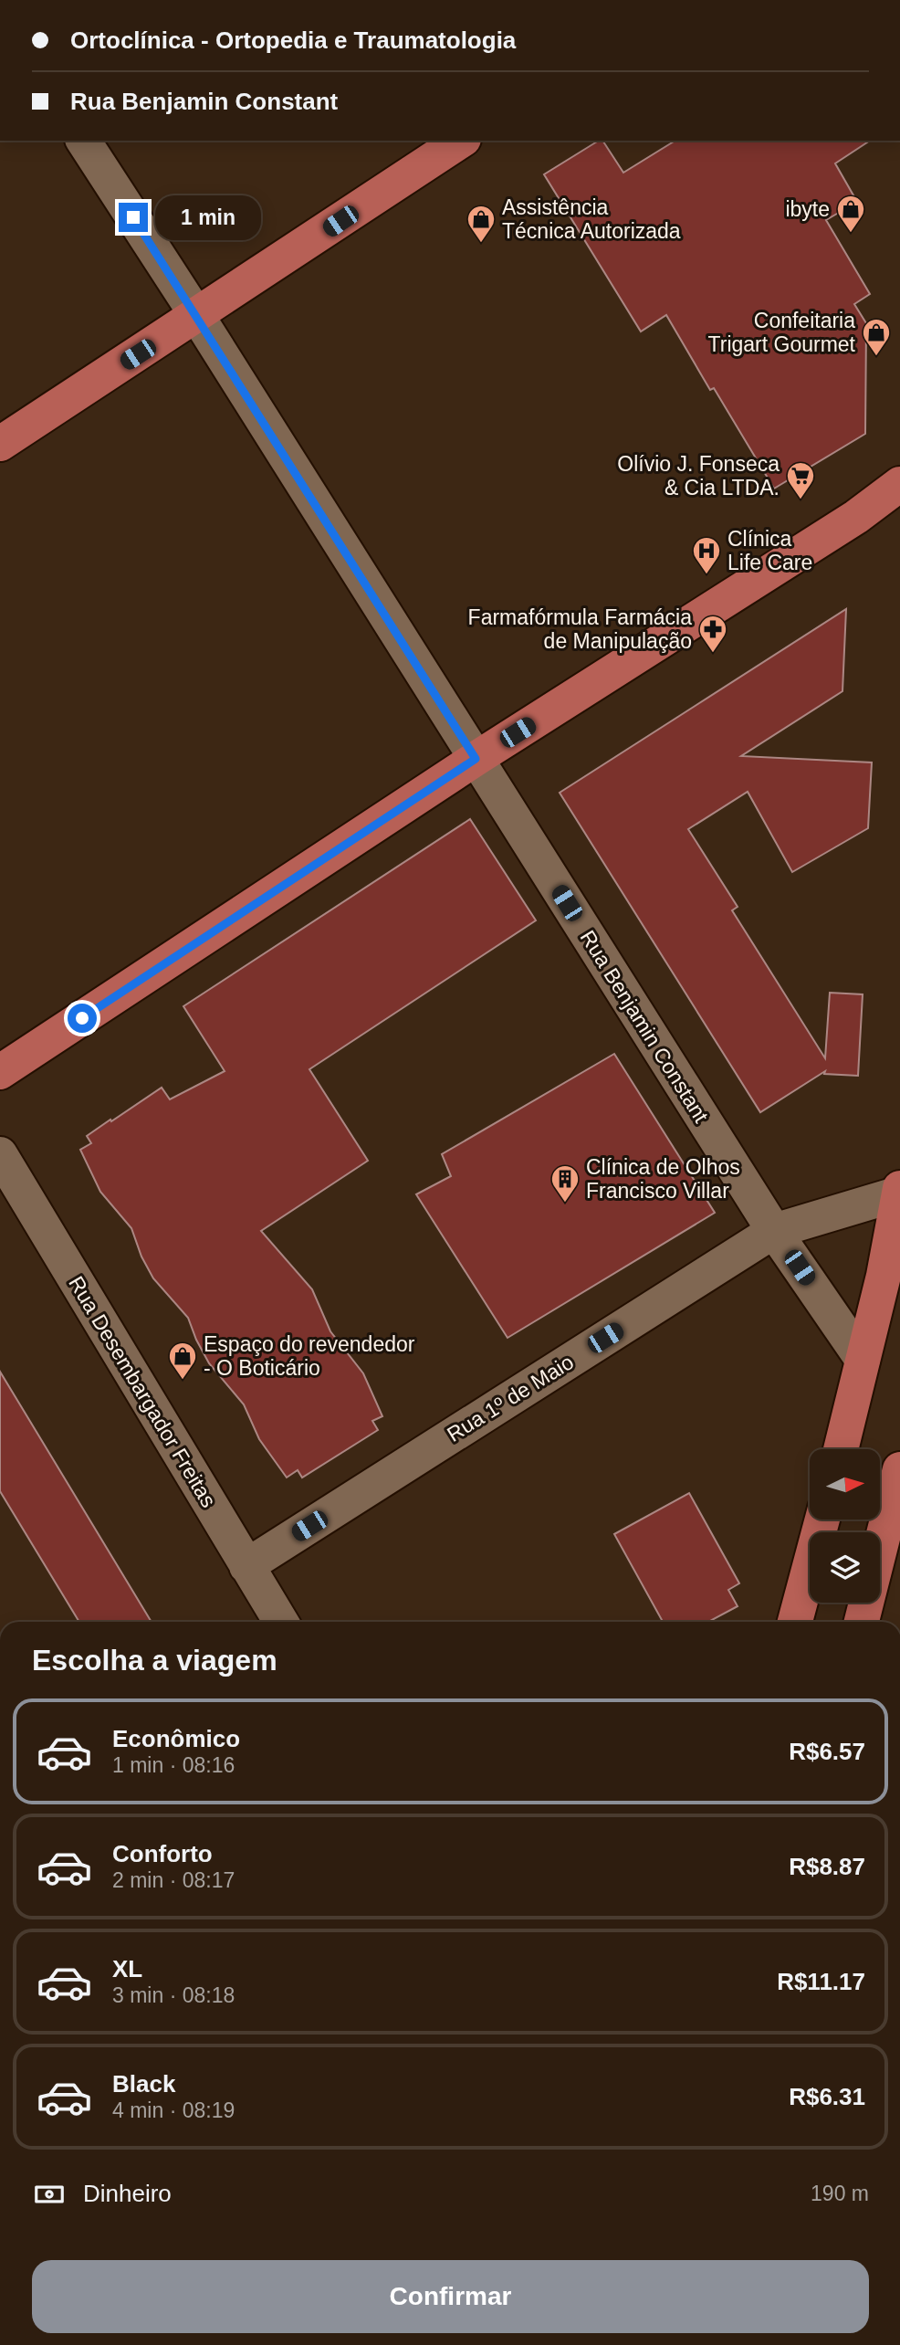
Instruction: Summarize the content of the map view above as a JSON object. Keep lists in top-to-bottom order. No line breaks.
{"streets":{"street":["Rua Benjamin Constant","Rua Desembargador Freitas","Rua 1º de Maio"]},"crossings":[["Rua Benjamin Constant","Rua 1º de Maio"],["Rua Desembargador Freitas","Rua 1º de Maio"]],"places":{"shop":["ibyte","Assistência Técnica Autorizada","Confeitaria Trigart Gourmet","Espaço do revendedor - O Boticário"],"supermarket":["Olívio J. Fonseca & Cia LTDA."],"hospital":["Clínica Life Care"],"pharmacy":["Farmafórmula Farmácia de Manipulação"],"building":["Clínica de Olhos Francisco Villar"]},"north":"right","page":{"banner":["Ortoclínica - Ortopedia e Traumatologia","Rua Benjamin Constant"],"bubble":"1 min","heading":"Escolha a viagem","list":[{"name":"Econômico","note":"1 min · 08:16","value":"R$6.57"},{"name":"Conforto","note":"2 min · 08:17","value":"R$8.87"},{"name":"XL","note":"3 min · 08:18","value":"R$11.17"},{"name":"Black","note":"4 min · 08:19","value":"R$6.31"}],"pay":["Dinheiro","190 m"],"buttons":"Confirmar"}}
